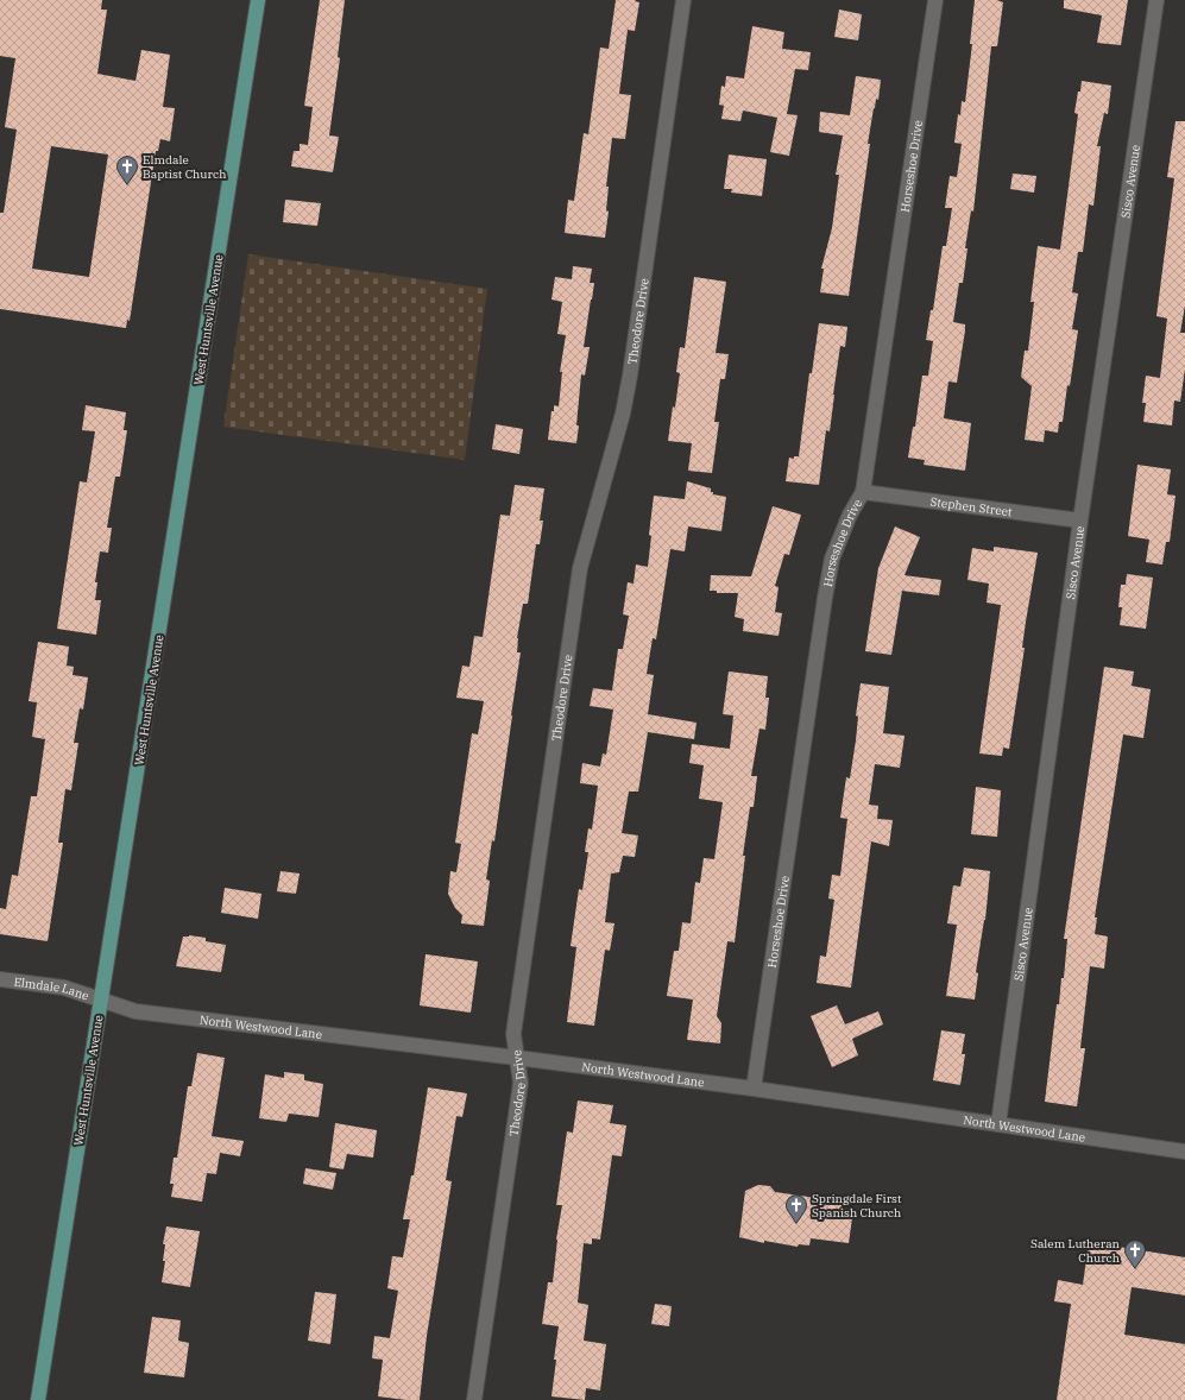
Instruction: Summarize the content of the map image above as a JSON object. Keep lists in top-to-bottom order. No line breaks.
{"streets":{"main road":["West Huntsville Avenue"],"street":["Horseshoe Drive","Sisco Avenue","Theodore Drive","Stephen Street","Elmdale Lane","North Westwood Lane"]},"crossings":[["Horseshoe Drive","Stephen Street"],["Horseshoe Drive","North Westwood Lane"],["Sisco Avenue","Stephen Street"],["Sisco Avenue","North Westwood Lane"],["West Huntsville Avenue","Elmdale Lane"],["West Huntsville Avenue","North Westwood Lane"],["Theodore Drive","North Westwood Lane"],["Elmdale Lane","North Westwood Lane"]],"places":{"church":["Elmdale Baptist Church","Springdale First Spanish Church","Salem Lutheran Church"]}}
